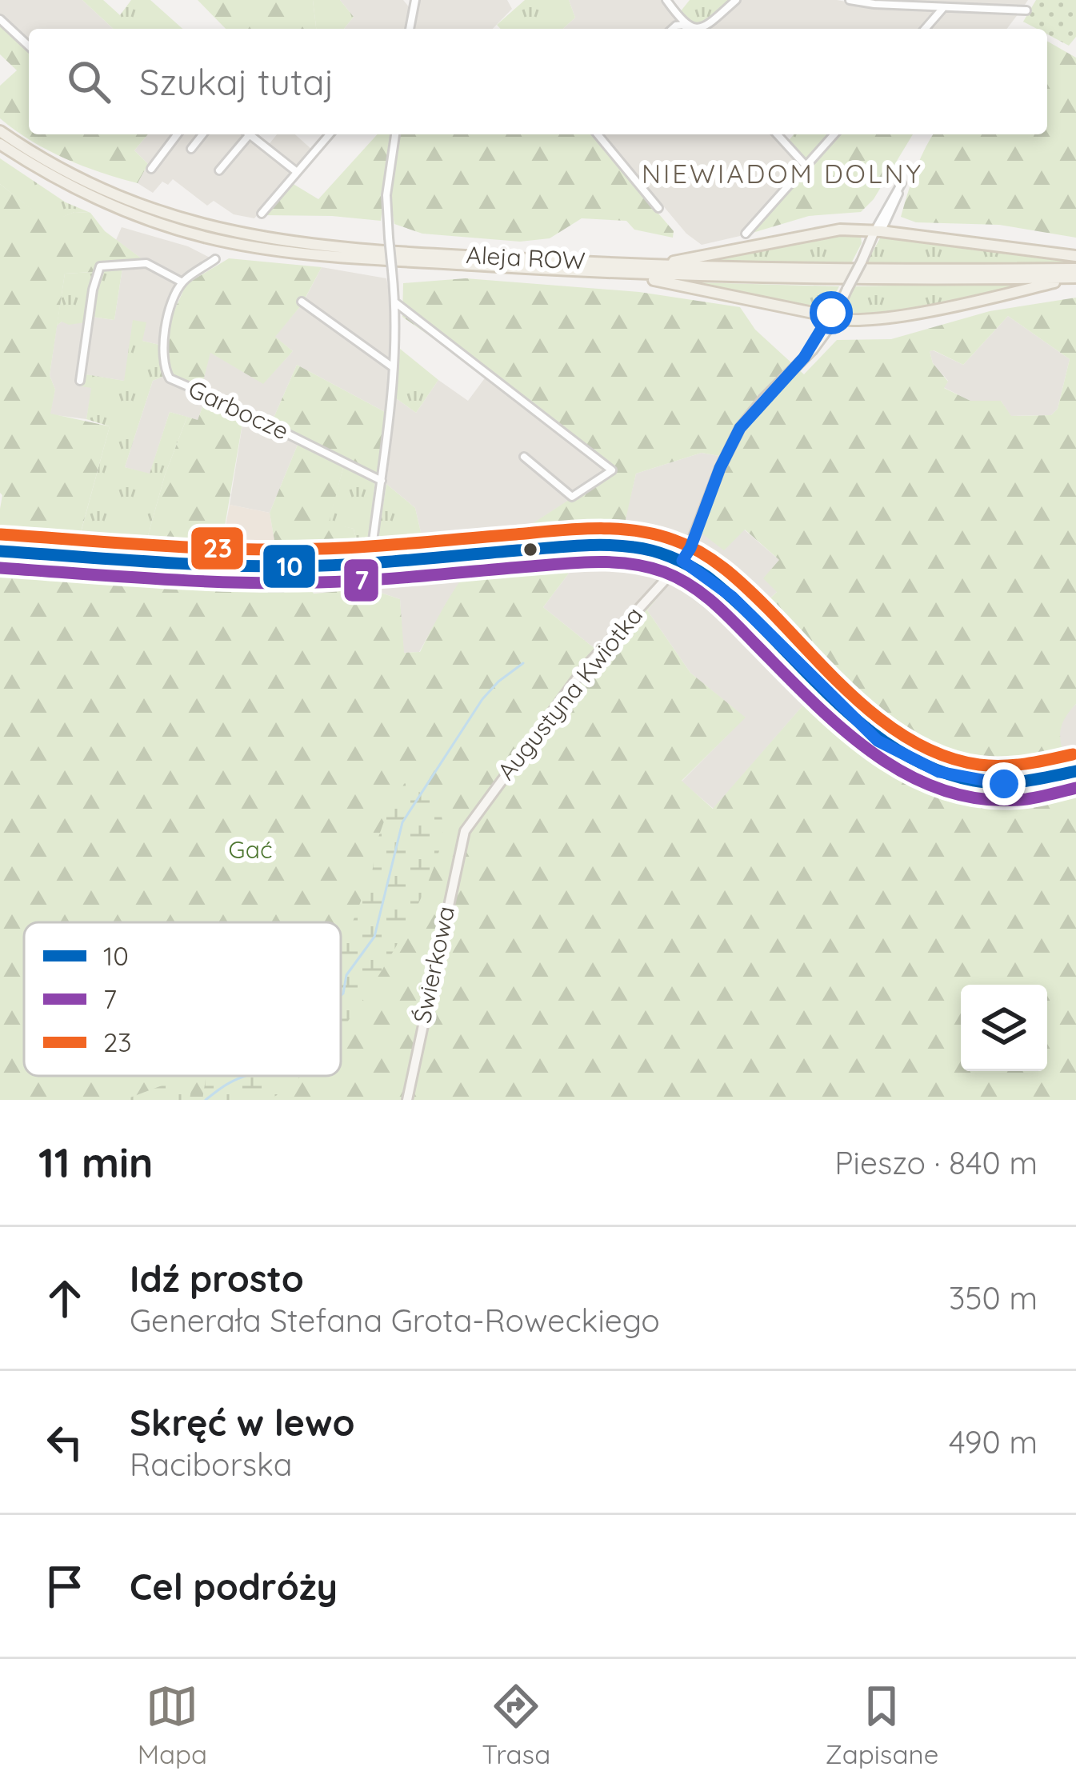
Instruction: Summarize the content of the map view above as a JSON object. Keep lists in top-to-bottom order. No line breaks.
{"streets":{"main road":["Aleja ROW","Augustyna Kwiotka","Świerkowa"],"street":["Garbocze"]},"crossings":[["Augustyna Kwiotka","Świerkowa"]],"districts":["NIEWIADOM DOLNY"],"parks":["Gać"],"lines":["transit line 23","transit line 10","transit line 7"],"legend":["10","7","23"],"page":{"search":"Szukaj tutaj","heading":["11 min","Pieszo · 840 m"],"list":[["Idź prosto","Generała Stefana Grota-Roweckiego","350 m"],["Skręć w lewo","Raciborska","490 m"],"Cel podróży"],"nav":["Mapa","Trasa","Zapisane"]}}
